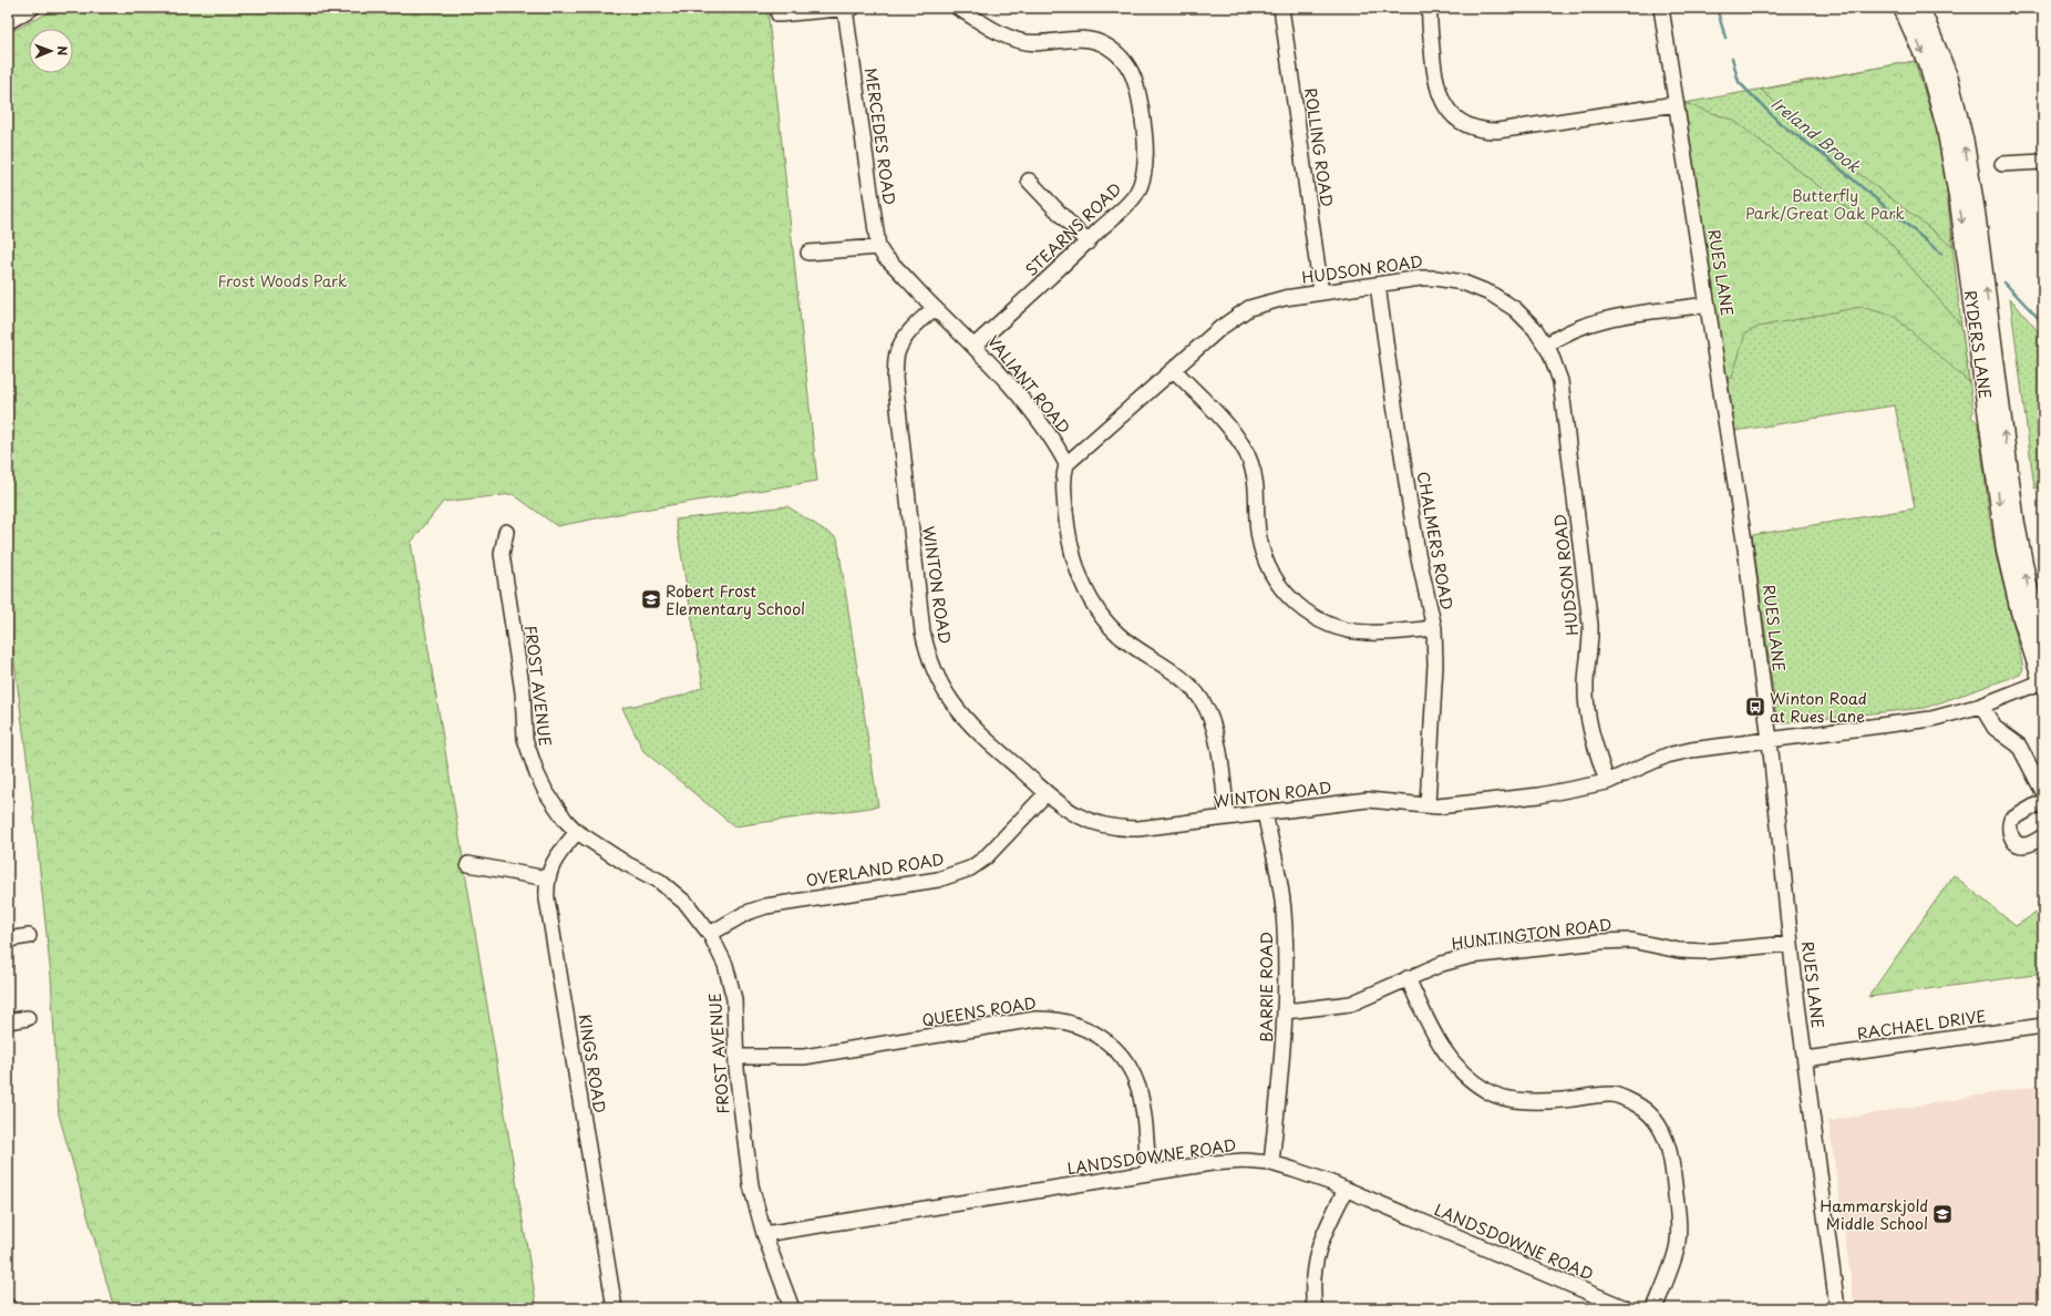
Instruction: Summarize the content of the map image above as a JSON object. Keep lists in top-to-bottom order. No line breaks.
{"streets":{"main road":["RYDERS LANE"],"street":["MERCEDES ROAD","ROLLING ROAD","STEARNS ROAD","HUDSON ROAD","RUES LANE","VALIANT ROAD","CHALMERS ROAD","WINTON ROAD","FROST AVENUE","OVERLAND ROAD","HUNTINGTON ROAD","BARRIE ROAD","QUEENS ROAD","RACHAEL DRIVE","KINGS ROAD","LANDSDOWNE ROAD"]},"crossings":[["MERCEDES ROAD","VALIANT ROAD"],["ROLLING ROAD","HUDSON ROAD"],["STEARNS ROAD","VALIANT ROAD"],["HUDSON ROAD","VALIANT ROAD"],["HUDSON ROAD","CHALMERS ROAD"],["HUDSON ROAD","WINTON ROAD"],["RUES LANE","WINTON ROAD"],["RUES LANE","HUNTINGTON ROAD"],["RUES LANE","RACHAEL DRIVE"],["RYDERS LANE","WINTON ROAD"],["VALIANT ROAD","WINTON ROAD"],["CHALMERS ROAD","WINTON ROAD"],["WINTON ROAD","OVERLAND ROAD"],["WINTON ROAD","BARRIE ROAD"],["FROST AVENUE","OVERLAND ROAD"],["FROST AVENUE","QUEENS ROAD"],["FROST AVENUE","KINGS ROAD"],["FROST AVENUE","LANDSDOWNE ROAD"],["HUNTINGTON ROAD","BARRIE ROAD"],["BARRIE ROAD","LANDSDOWNE ROAD"],["QUEENS ROAD","LANDSDOWNE ROAD"]],"water":["Ireland Brook"],"parks":["Butterfly Park/Great Oak Park","Frost Woods Park"],"places":{"school or university":["Robert Frost Elementary School","Hammarskjold Middle School"],"bus stop":["Winton Road at Rues Lane"]},"north":"right"}
